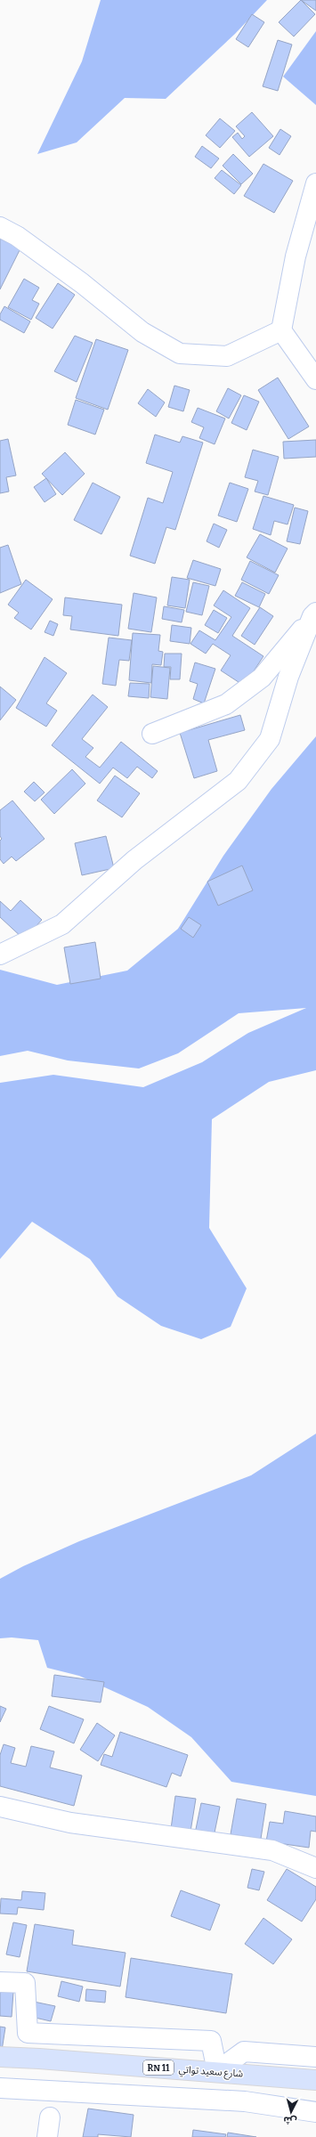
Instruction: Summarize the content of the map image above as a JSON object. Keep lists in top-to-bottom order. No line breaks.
{"streets":{"main road":["RN 11","شارع سعيد تواتي"]},"north":"bottom"}
